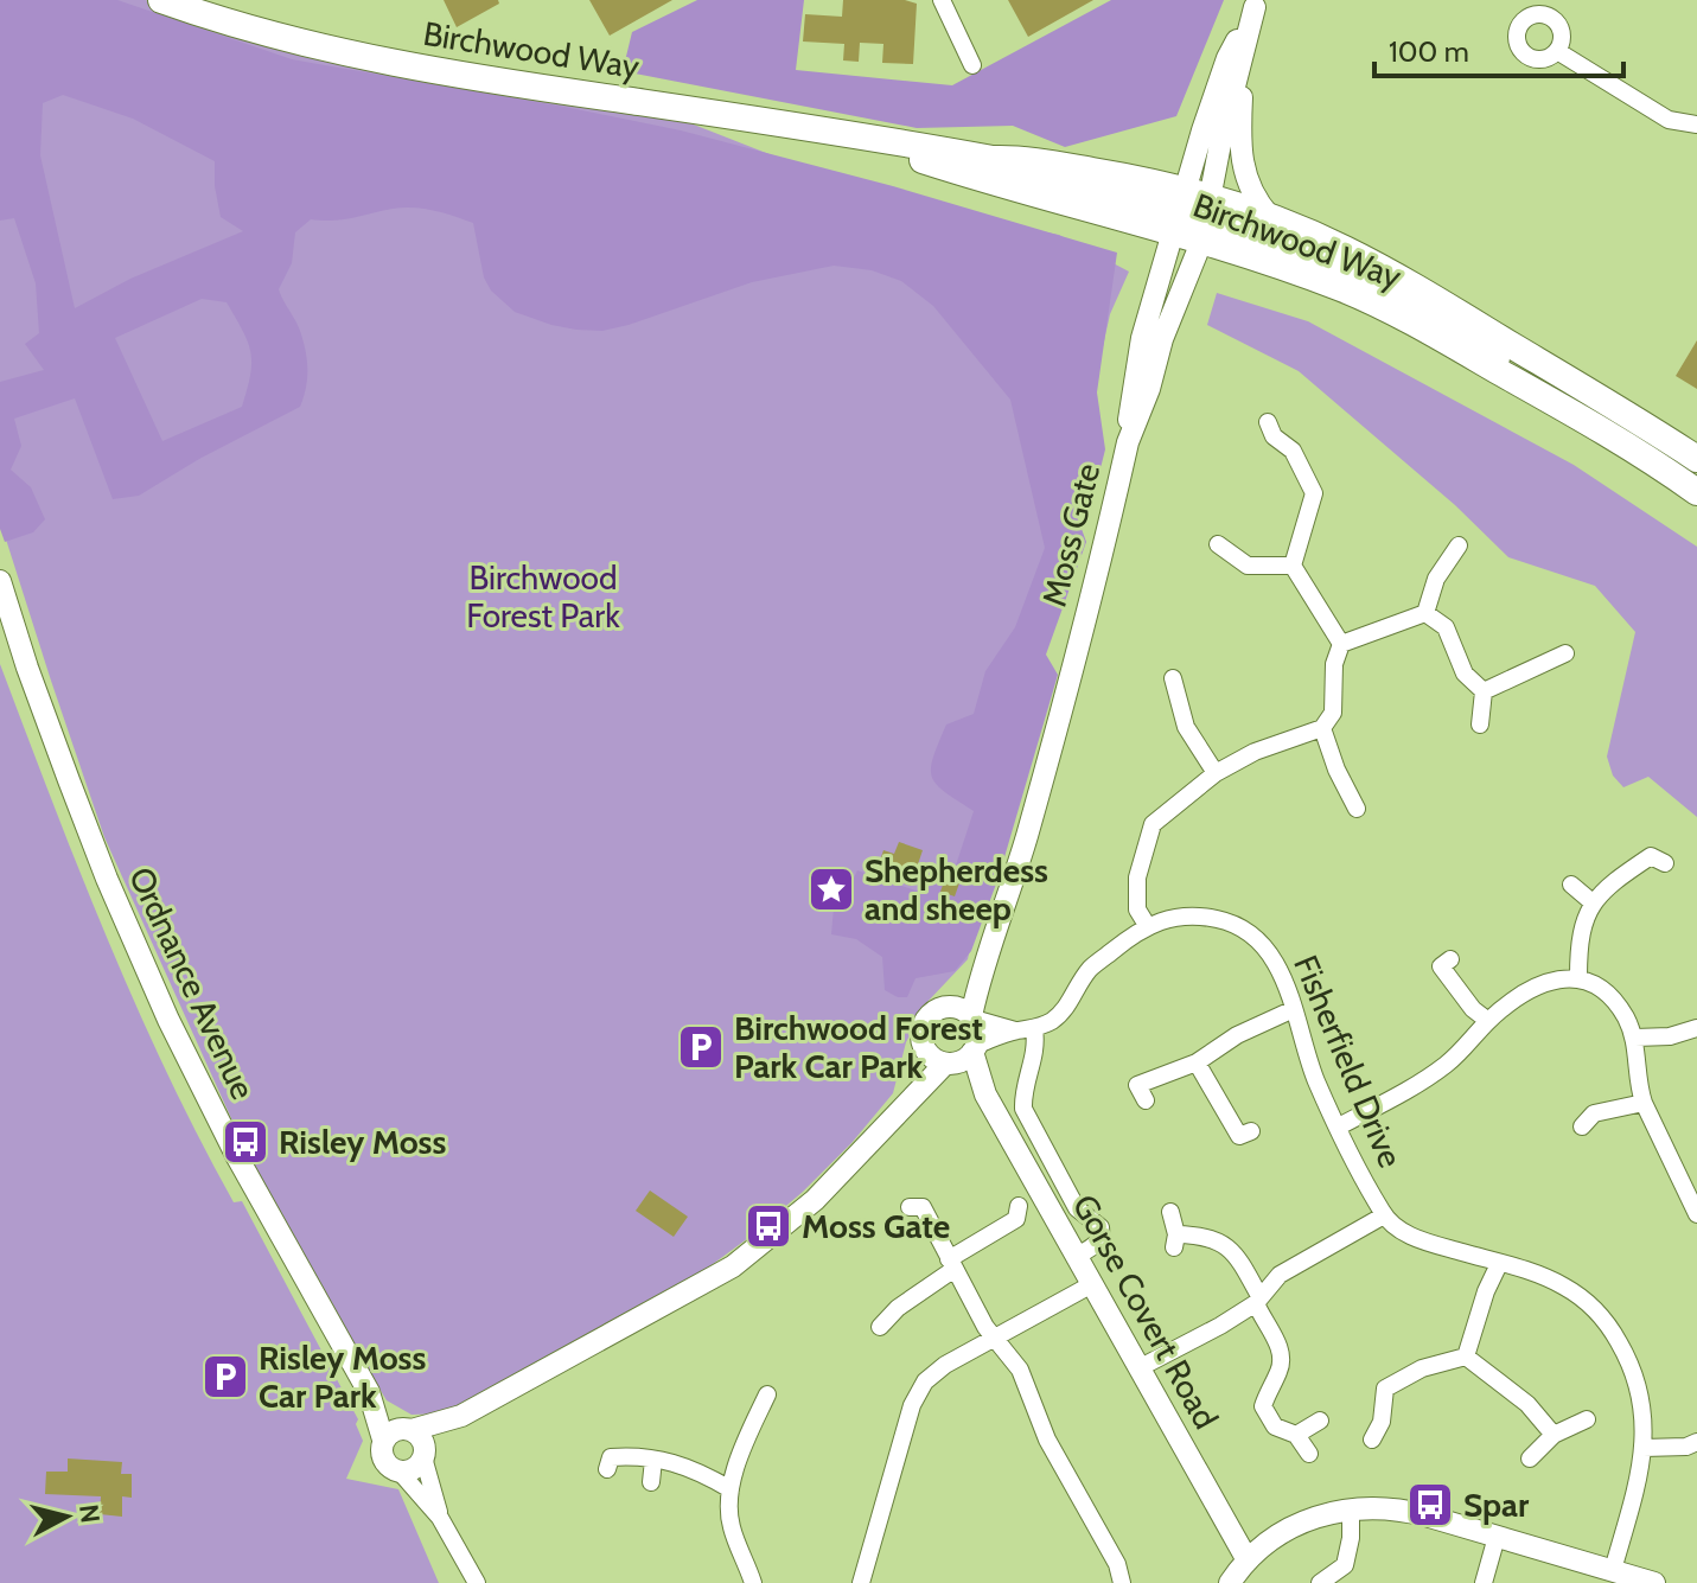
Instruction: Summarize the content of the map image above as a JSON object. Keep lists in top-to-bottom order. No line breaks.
{"streets":{"main road":["Birchwood Way"],"street":["Moss Gate","Ordnance Avenue","Fisherfield Drive","Gorse Covert Road"]},"crossings":[["Birchwood Way","Moss Gate"],["Moss Gate","Ordnance Avenue"],["Moss Gate","Fisherfield Drive"],["Moss Gate","Gorse Covert Road"],["Fisherfield Drive","Gorse Covert Road"]],"parks":["Birchwood Forest Park"],"places":{"place":["Shepherdess and sheep"],"parking":["Birchwood Forest Park Car Park","Risley Moss Car Park"],"bus stop":["Risley Moss","Moss Gate","Spar"]},"scale_bar":"100 m","north":"right"}
